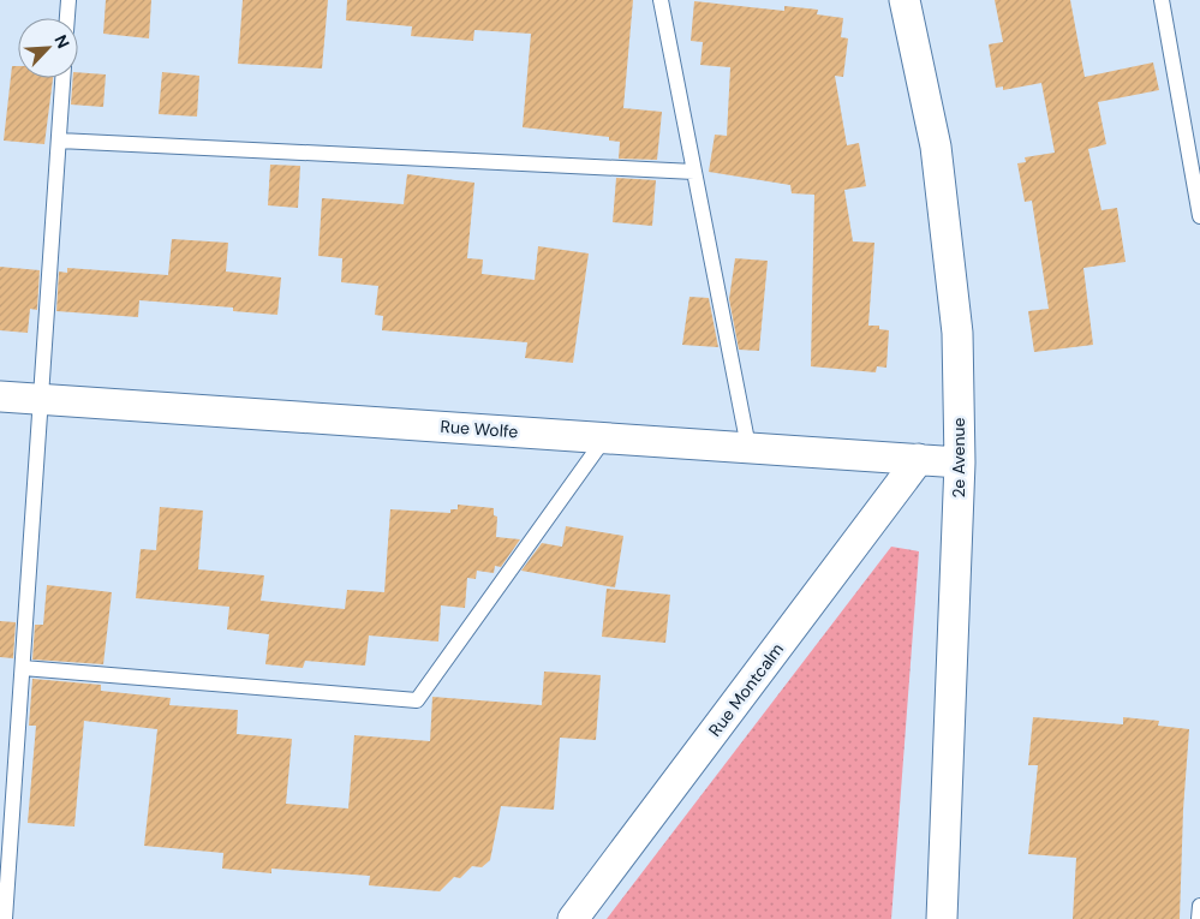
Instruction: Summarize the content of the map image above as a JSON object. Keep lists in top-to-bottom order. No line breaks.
{"streets":{"street":["Rue Wolfe","2e Avenue","Rue Montcalm"]},"crossings":[["Rue Wolfe","2e Avenue"],["Rue Wolfe","Rue Montcalm"]],"north":"top right"}
